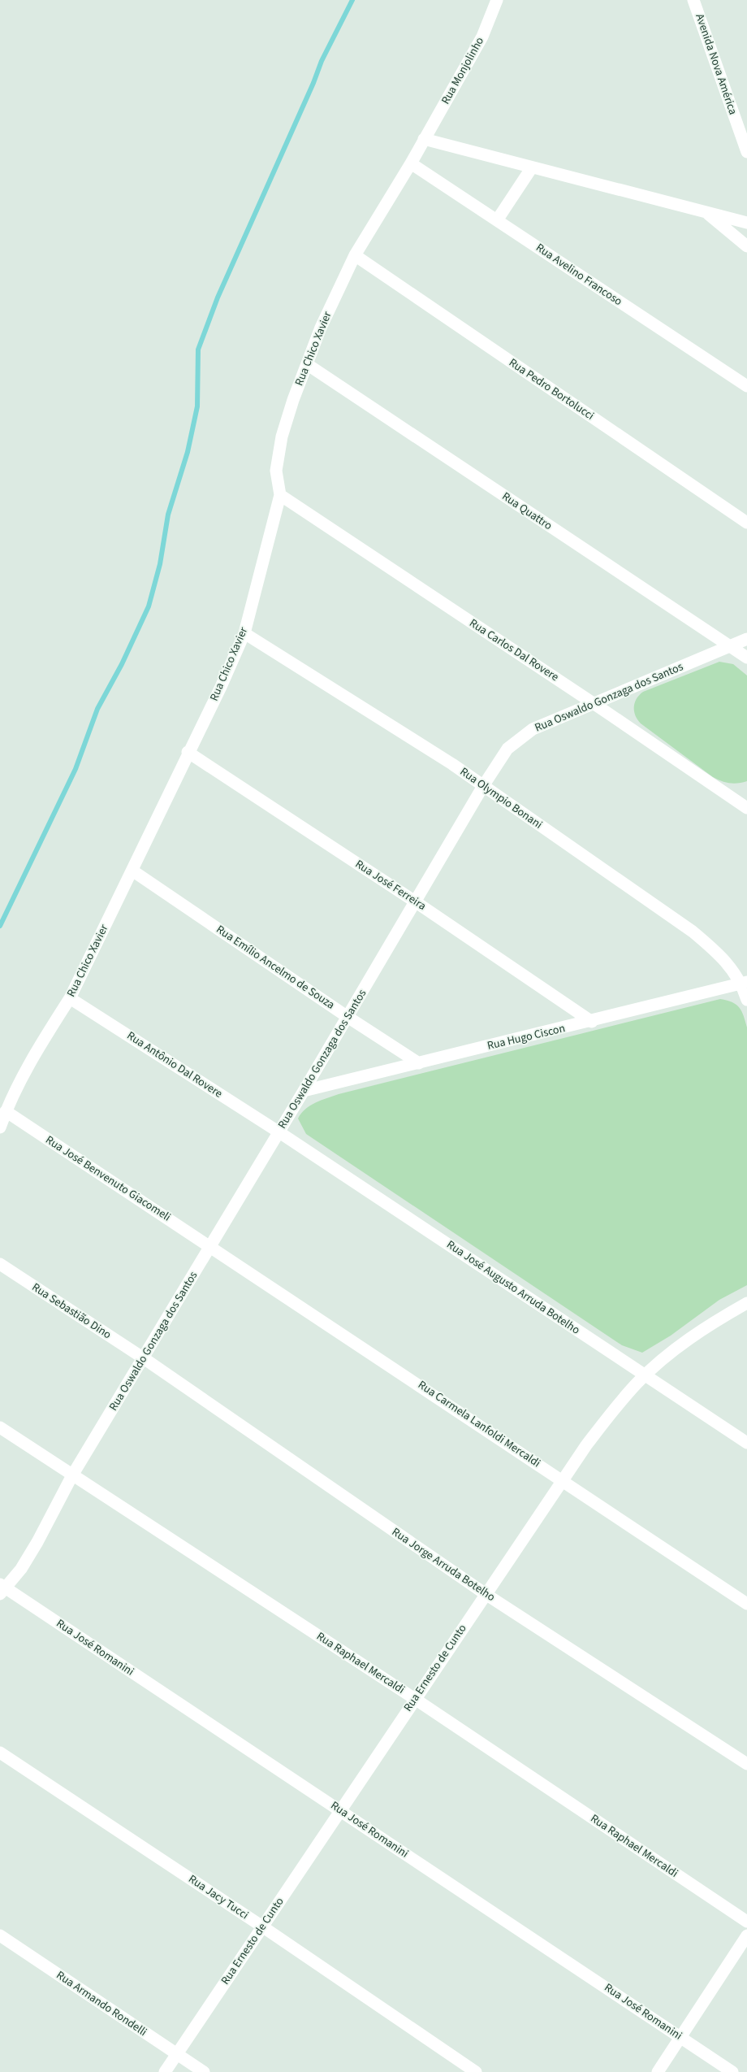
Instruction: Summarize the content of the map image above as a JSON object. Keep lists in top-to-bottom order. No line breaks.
{"streets":{"street":["Avenida Nova América","Rua Monjolinho","Rua Avelino Francoso","Rua Chico Xavier","Rua Pedro Bortolucci","Rua Quattro","Rua Carlos Dal Rovere","Rua Oswaldo Gonzaga dos Santos","Rua Olympio Bonani","Rua José Ferreira","Rua Emílio Ancelmo de Souza","Rua Hugo Ciscon","Rua Antônio Dal Rovere","Rua José Benvenuto Giacomeli","Rua José Augusto Arruda Botelho","Rua Sebastião Dino","Rua Carmela Lanfoldi Mercaldi","Rua Jorge Arruda Botelho","Rua José Romanini","Rua Raphael Mercaldi","Rua Ernesto de Cunto","Rua Jacy Tucci","Rua Armando Rondelli"]},"crossings":[["Rua Monjolinho","Rua Chico Xavier"],["Rua Avelino Francoso","Rua Chico Xavier"],["Rua Chico Xavier","Rua Pedro Bortolucci"],["Rua Chico Xavier","Rua Quattro"],["Rua Chico Xavier","Rua Carlos Dal Rovere"],["Rua Chico Xavier","Rua Olympio Bonani"],["Rua Chico Xavier","Rua José Ferreira"],["Rua Chico Xavier","Rua Emílio Ancelmo de Souza"],["Rua Chico Xavier","Rua Antônio Dal Rovere"],["Rua Chico Xavier","Rua José Benvenuto Giacomeli"],["Rua Quattro","Rua Oswaldo Gonzaga dos Santos"],["Rua Carlos Dal Rovere","Rua Oswaldo Gonzaga dos Santos"],["Rua Oswaldo Gonzaga dos Santos","Rua Olympio Bonani"],["Rua Oswaldo Gonzaga dos Santos","Rua José Ferreira"],["Rua Oswaldo Gonzaga dos Santos","Rua Emílio Ancelmo de Souza"],["Rua Oswaldo Gonzaga dos Santos","Rua Hugo Ciscon"],["Rua Oswaldo Gonzaga dos Santos","Rua Antônio Dal Rovere"],["Rua Oswaldo Gonzaga dos Santos","Rua José Benvenuto Giacomeli"],["Rua Oswaldo Gonzaga dos Santos","Rua José Augusto Arruda Botelho"],["Rua Oswaldo Gonzaga dos Santos","Rua Sebastião Dino"],["Rua Oswaldo Gonzaga dos Santos","Rua Carmela Lanfoldi Mercaldi"],["Rua Oswaldo Gonzaga dos Santos","Rua Jorge Arruda Botelho"],["Rua Oswaldo Gonzaga dos Santos","Rua José Romanini"],["Rua Oswaldo Gonzaga dos Santos","Rua Raphael Mercaldi"],["Rua Olympio Bonani","Rua Hugo Ciscon"],["Rua José Ferreira","Rua Hugo Ciscon"],["Rua Emílio Ancelmo de Souza","Rua Hugo Ciscon"],["Rua Antônio Dal Rovere","Rua José Augusto Arruda Botelho"],["Rua José Benvenuto Giacomeli","Rua Carmela Lanfoldi Mercaldi"],["Rua José Augusto Arruda Botelho","Rua Ernesto de Cunto"],["Rua Sebastião Dino","Rua Jorge Arruda Botelho"],["Rua Carmela Lanfoldi Mercaldi","Rua Ernesto de Cunto"],["Rua Jorge Arruda Botelho","Rua Ernesto de Cunto"],["Rua José Romanini","Rua Ernesto de Cunto"],["Rua Raphael Mercaldi","Rua Ernesto de Cunto"],["Rua Ernesto de Cunto","Rua Jacy Tucci"],["Rua Ernesto de Cunto","Rua Armando Rondelli"]]}
